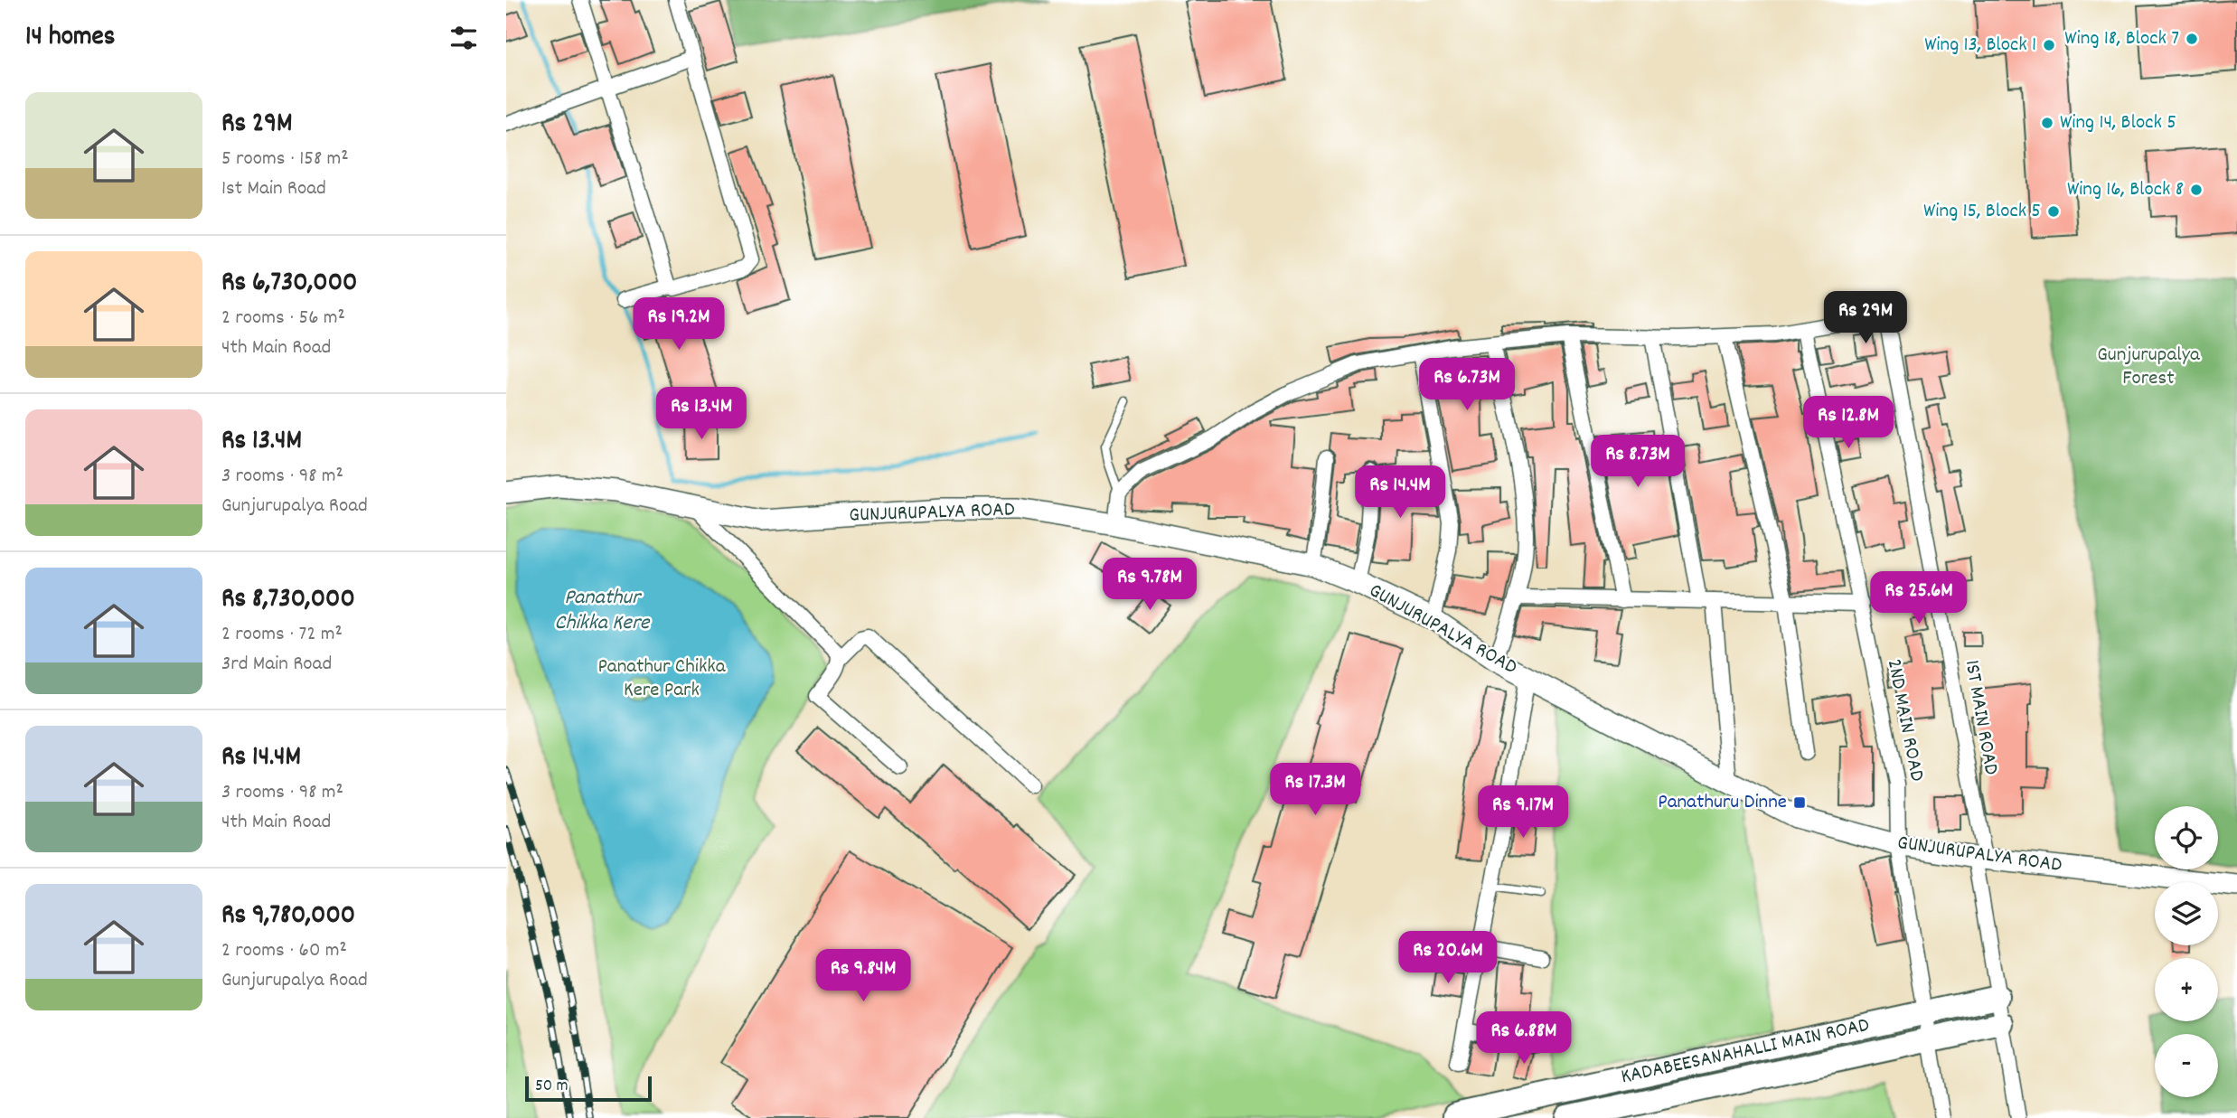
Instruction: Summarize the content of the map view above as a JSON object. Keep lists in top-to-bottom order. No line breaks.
{"streets":{"main road":["KADABEESANAHALLI MAIN ROAD"],"street":["GUNJURUPALYA ROAD","1ST MAIN ROAD","2ND MAIN ROAD"]},"crossings":[["GUNJURUPALYA ROAD","1ST MAIN ROAD"],["GUNJURUPALYA ROAD","2ND MAIN ROAD"],["1ST MAIN ROAD","2ND MAIN ROAD"],["1ST MAIN ROAD","KADABEESANAHALLI MAIN ROAD"],["2ND MAIN ROAD","KADABEESANAHALLI MAIN ROAD"]],"water":["Panathur Chikka Kere"],"parks":["Gunjurupalya Forest","Panathur Chikka Kere Park"],"places":{"other":["Wing 18, Block 7","Wing 13, Block 1","Wing 14, Block 5","Wing 16, Block 8","Wing 15, Block 5"],"transit":["Panathuru Dinne"]},"scale_bar":"50 m","page":{"heading":"14 homes","list":[{"name":"Rs 29M","note":"5 rooms · 158 m² · 1st Main Road"},{"name":"Rs 6,730,000","note":"2 rooms · 56 m² · 4th Main Road"},{"name":"Rs 13.4M","note":"3 rooms · 98 m² · Gunjurupalya Road"},{"name":"Rs 8,730,000","note":"2 rooms · 72 m² · 3rd Main Road"},{"name":"Rs 14.4M","note":"3 rooms · 98 m² · 4th Main Road"},{"name":"Rs 9,780,000","note":"2 rooms · 60 m² · Gunjurupalya Road"}],"price":["Rs 29M","Rs 19.2M","Rs 6.73M","Rs 13.4M","Rs 12.8M","Rs 8.73M","Rs 14.4M","Rs 9.78M","Rs 25.6M","Rs 17.3M","Rs 9.17M","Rs 20.6M","Rs 9.84M","Rs 6.88M"],"map_buttons":["+","−"],"scale":"50 m"}}
